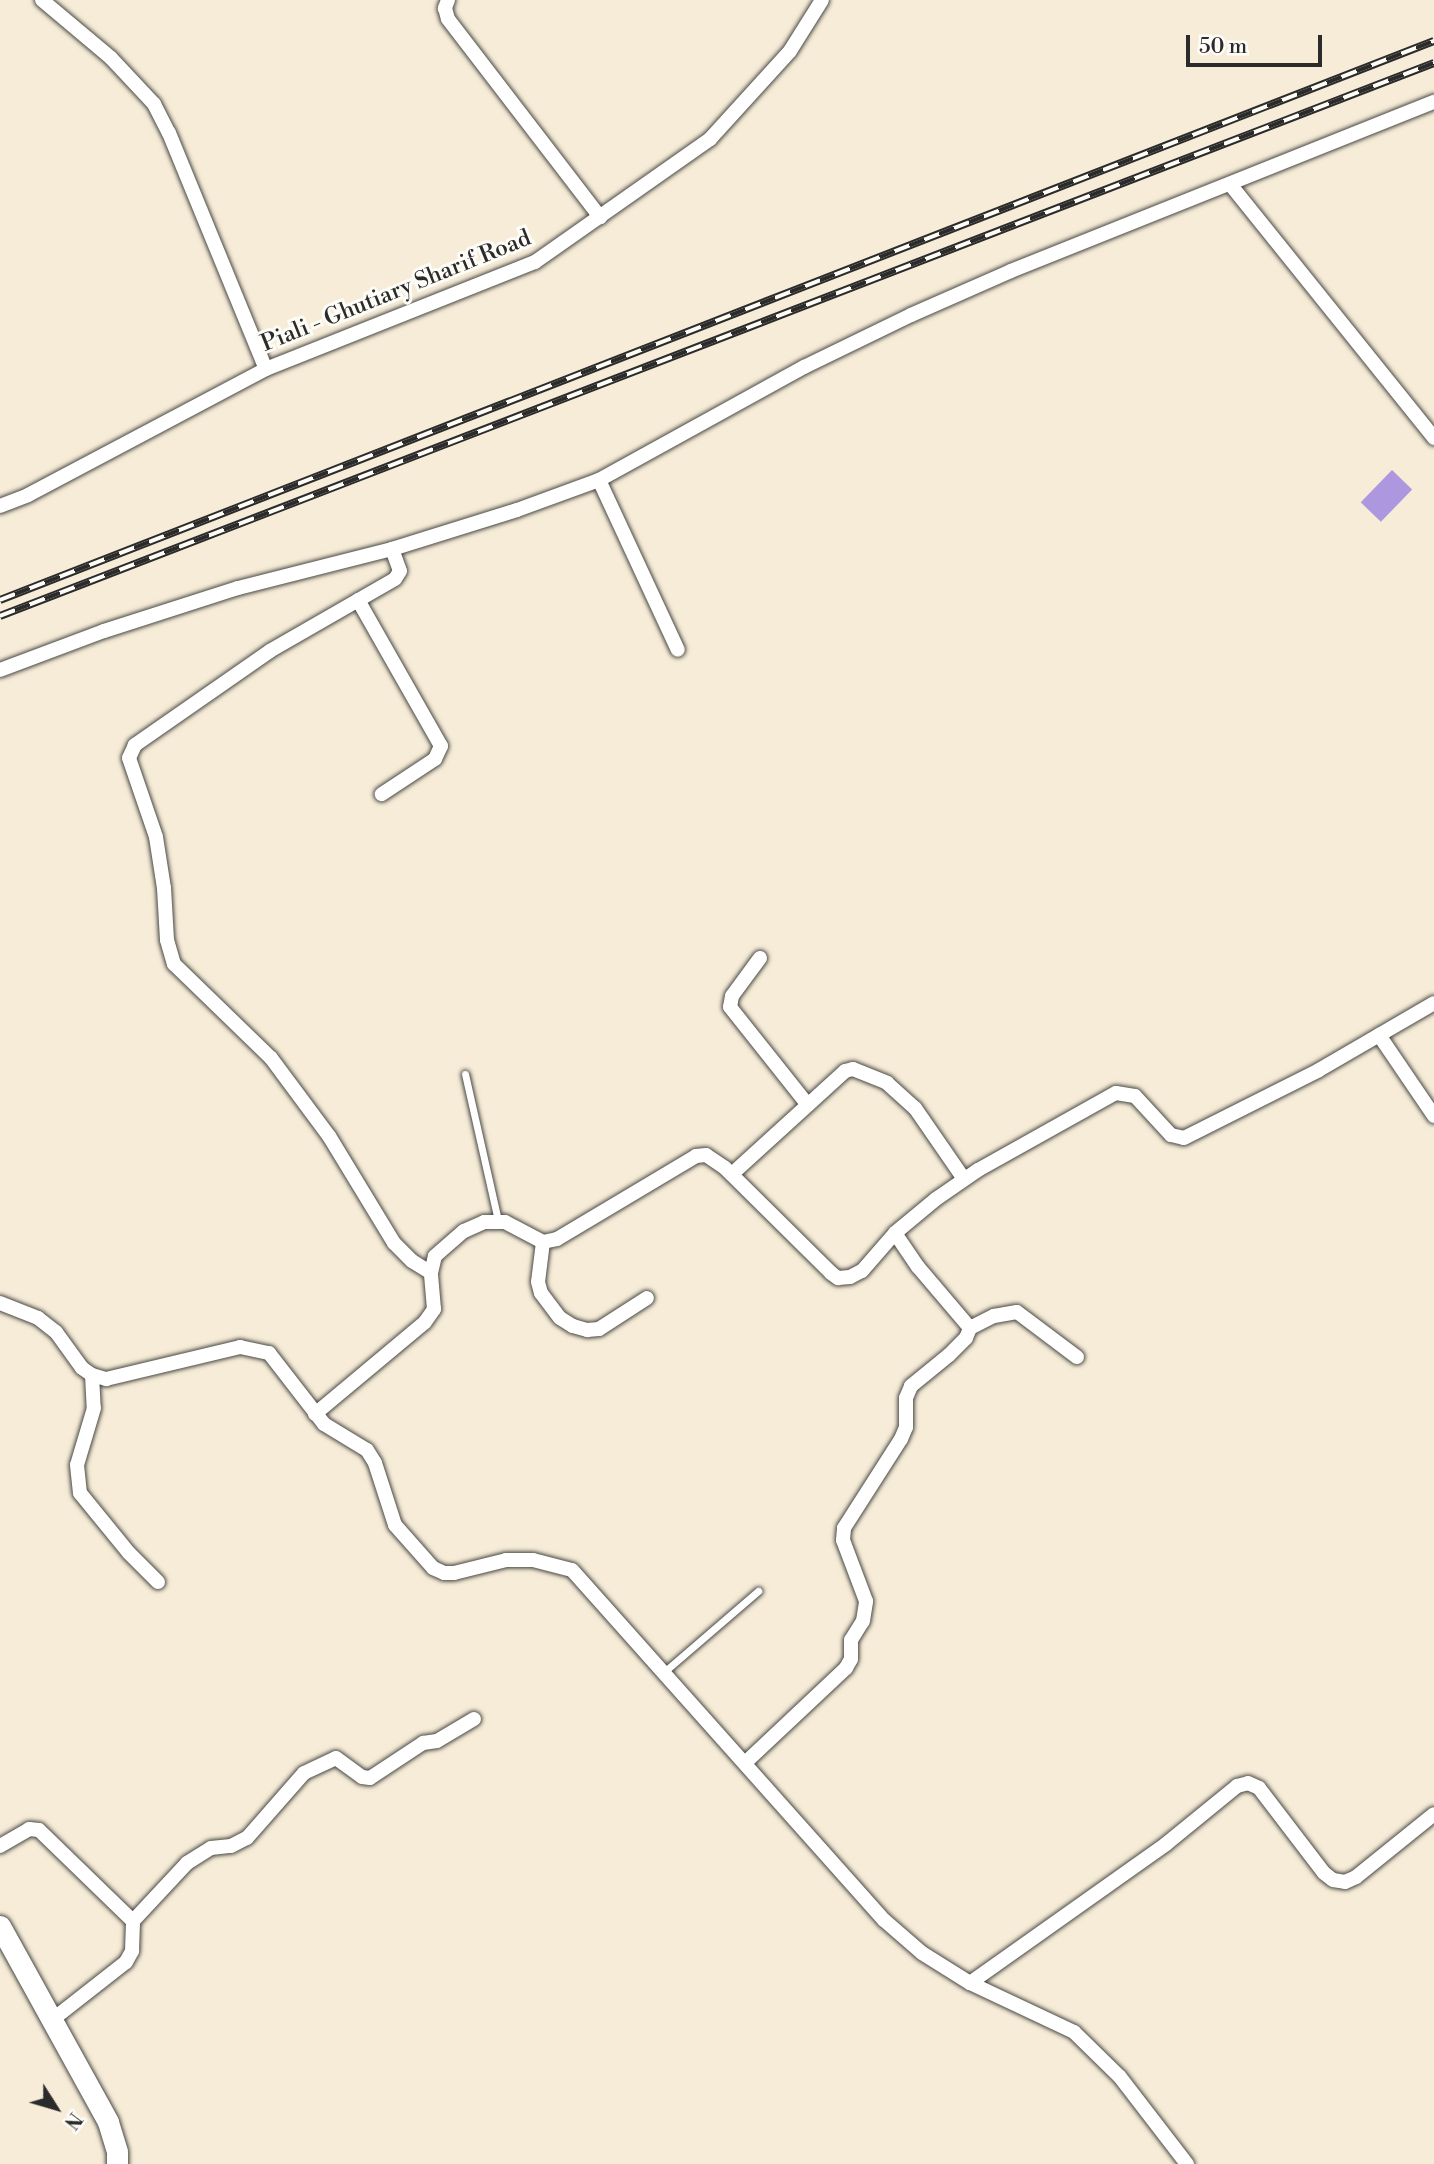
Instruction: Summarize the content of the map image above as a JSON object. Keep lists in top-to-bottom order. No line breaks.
{"streets":{"street":["Piali - Ghutiary Sharif Road"]},"scale_bar":"50 m","north":"bottom right"}
